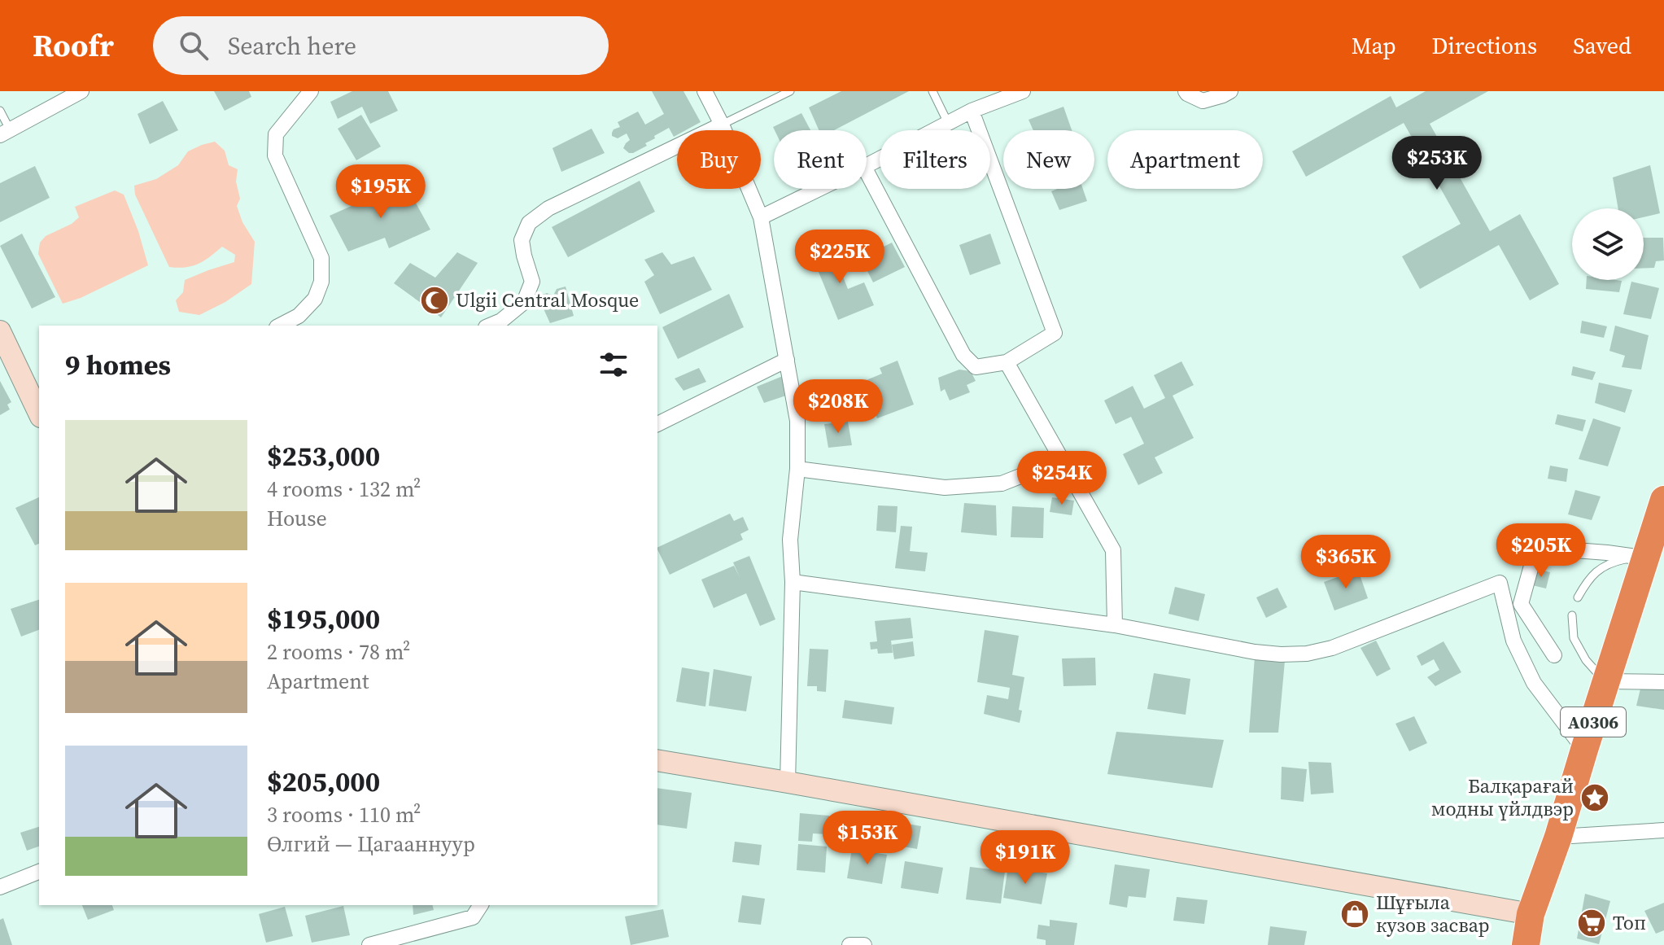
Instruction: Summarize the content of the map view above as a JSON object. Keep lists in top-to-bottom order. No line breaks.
{"streets":{"highway":["A0306"]},"places":{"mosque":["Ulgii Central Mosque"],"place":["Балқарағай модны үйлдвэр"],"shop":["Шұғыла кузов засвар"],"supermarket":["Топ"]},"page":{"header":"Roofr","search":"Search here","nav":["Map","Directions","Saved"],"chip":["Buy","Rent","Filters","New","Apartment"],"price":["$253K","$195K","$225K","$208K","$254K","$205K","$365K","$153K","$191K"],"heading":"9 homes","list":[{"name":"$253,000","note":"4 rooms · 132 m² · House"},{"name":"$195,000","note":"2 rooms · 78 m² · Apartment"},{"name":"$205,000","note":"3 rooms · 110 m² · Өлгий — Цагааннуур"}]}}
